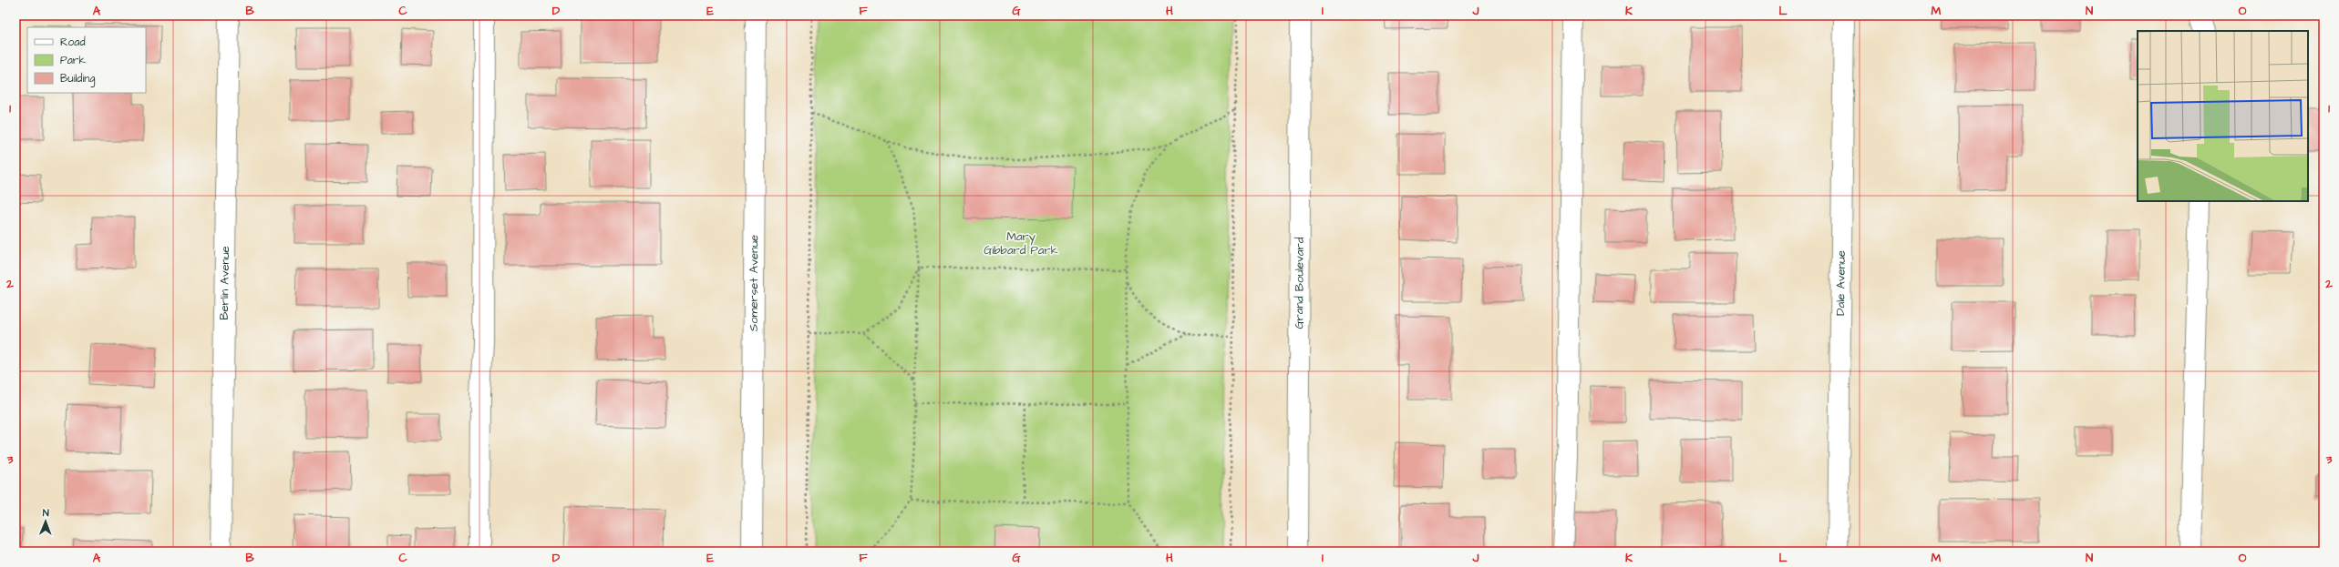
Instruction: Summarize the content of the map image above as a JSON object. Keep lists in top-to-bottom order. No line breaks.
{"streets":{"street":["Berlin Avenue","Somerset Avenue","Grand Boulevard","Dale Avenue"]},"parks":["Mary Gibbard Park"],"legend":["Road","Park","Building"],"north":"top","grid":{"columns":["A","B","C","D","E","F","G","H","I","J","K","L","M","N","O"],"rows":["1","2","3"]}}
